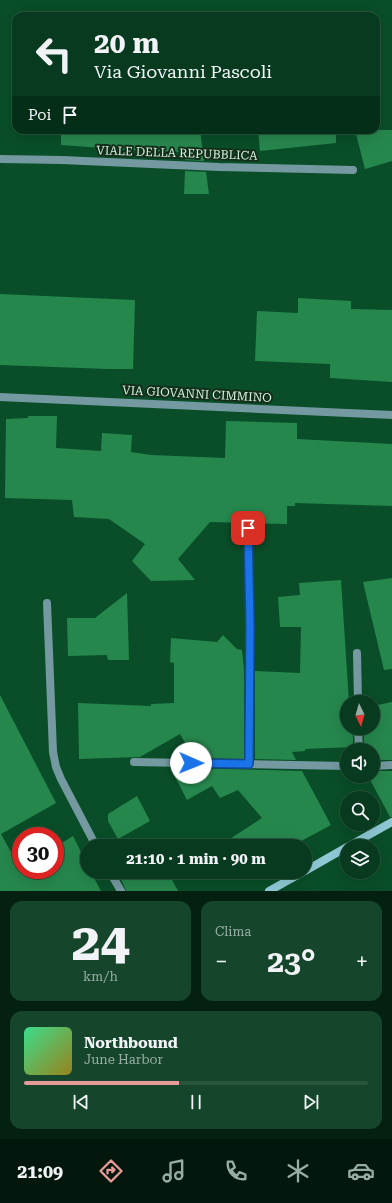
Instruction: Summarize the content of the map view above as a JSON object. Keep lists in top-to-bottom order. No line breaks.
{"streets":{"street":["VIALE DELLA REPUBBLICA","VIA GIOVANNI CIMMINO"]},"north":"bottom","page":{"turn":["20 m","Via Giovanni Pascoli"],"then":"Poi","limit":"30","trip":"21:10 · 1 min · 90 m","tile":[["24","km/h"],"Clima"],"heat":["−","23°","+"],"song":["Northbound","June Harbor"],"tabs":"21:09"}}
